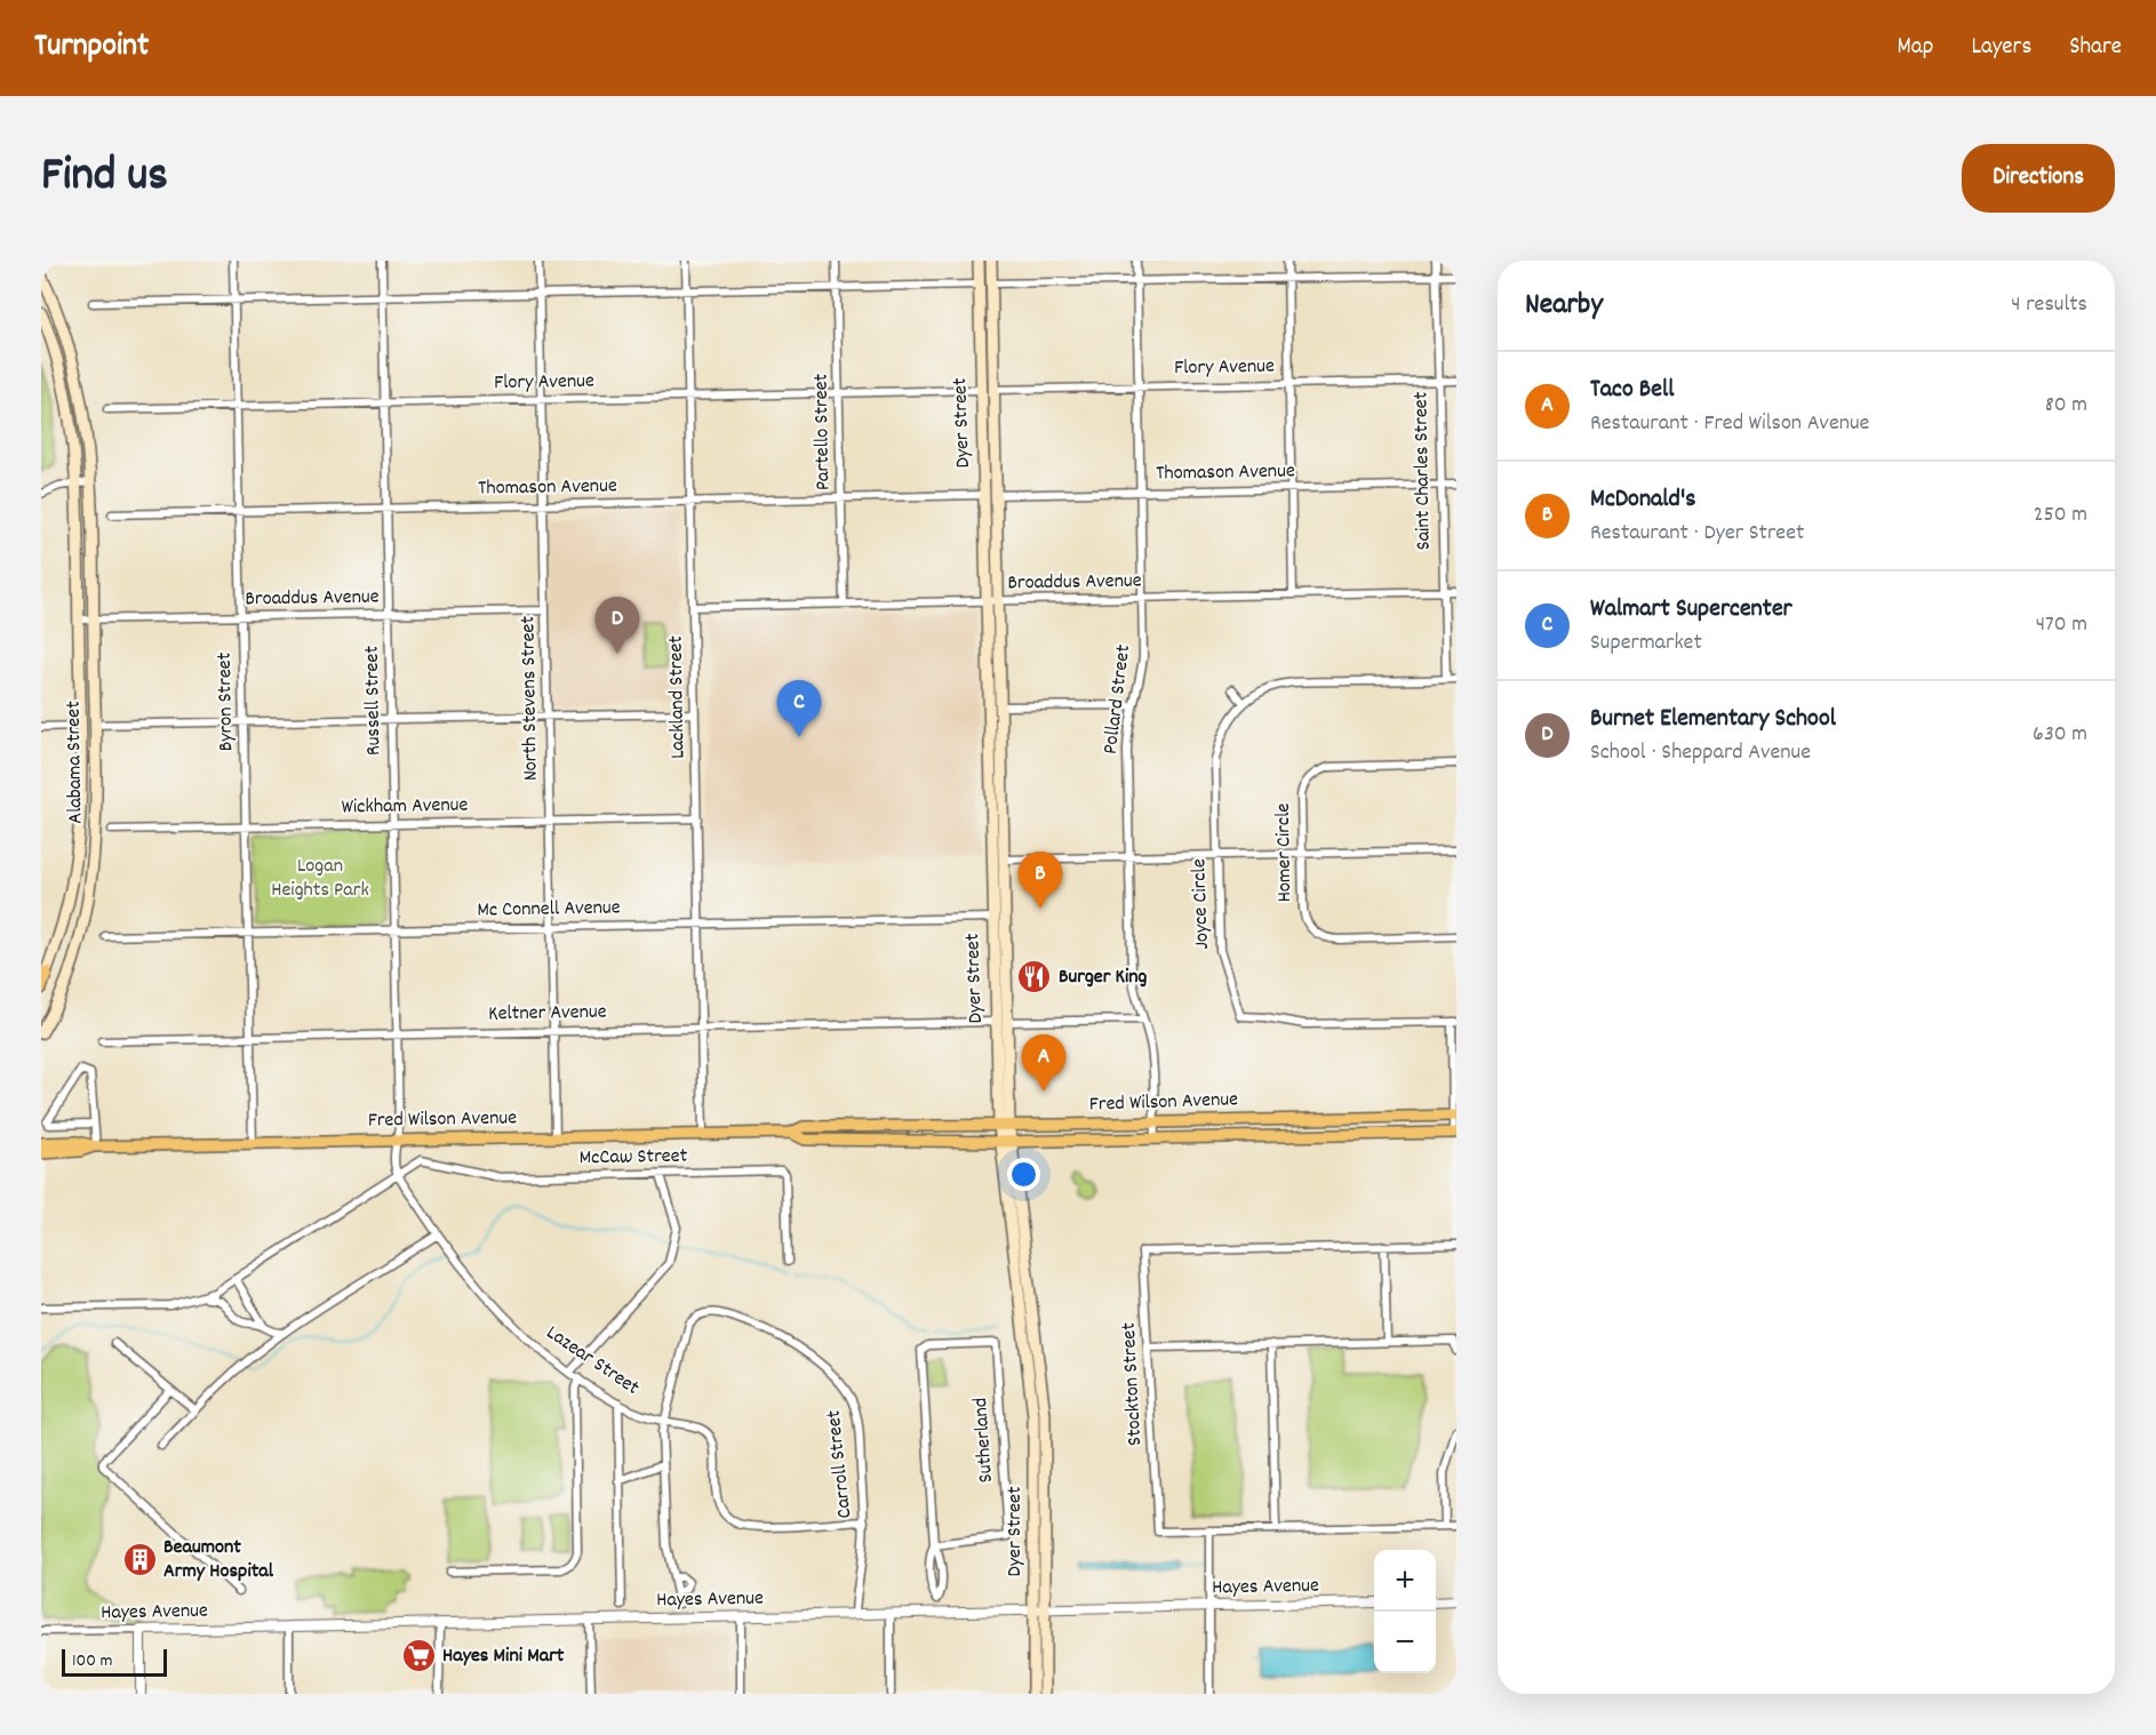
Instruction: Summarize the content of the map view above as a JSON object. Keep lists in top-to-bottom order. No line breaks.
{"streets":{"main road":["Dyer Street","Alabama Street","Fred Wilson Avenue"],"street":["Flory Avenue","Partello Street","Saint Charles Street","Thomason Avenue","Broaddus Avenue","Lackland Street","North Stevens Street","Pollard Street","Russell Street","Byron Street","Wickham Avenue","Homer Circle","Joyce Circle","Mc Connell Avenue","Keltner Avenue","McCaw Street","Lazear Street","Stockton Street","Sutherland","Carroll Street","Hayes Avenue"]},"crossings":[["Flory Avenue","Dyer Street"],["Flory Avenue","Partello Street"],["Flory Avenue","Saint Charles Street"],["Flory Avenue","Lackland Street"],["Flory Avenue","North Stevens Street"],["Flory Avenue","Pollard Street"],["Flory Avenue","Russell Street"],["Flory Avenue","Byron Street"],["Dyer Street","Thomason Avenue"],["Dyer Street","Broaddus Avenue"],["Dyer Street","Mc Connell Avenue"],["Dyer Street","Keltner Avenue"],["Dyer Street","Fred Wilson Avenue"],["Dyer Street","Hayes Avenue"],["Partello Street","Thomason Avenue"],["Partello Street","Broaddus Avenue"],["Saint Charles Street","Thomason Avenue"],["Saint Charles Street","Broaddus Avenue"],["Saint Charles Street","Joyce Circle"],["Thomason Avenue","Lackland Street"],["Thomason Avenue","North Stevens Street"],["Thomason Avenue","Pollard Street"],["Thomason Avenue","Russell Street"],["Thomason Avenue","Byron Street"],["Broaddus Avenue","Lackland Street"],["Broaddus Avenue","North Stevens Street"],["Broaddus Avenue","Pollard Street"],["Broaddus Avenue","Russell Street"],["Broaddus Avenue","Byron Street"],["Broaddus Avenue","Alabama Street"],["Lackland Street","Wickham Avenue"],["Lackland Street","Mc Connell Avenue"],["Lackland Street","Keltner Avenue"],["Lackland Street","Fred Wilson Avenue"],["North Stevens Street","Wickham Avenue"],["North Stevens Street","Mc Connell Avenue"],["North Stevens Street","Keltner Avenue"],["North Stevens Street","Fred Wilson Avenue"],["Pollard Street","Fred Wilson Avenue"],["Russell Street","Wickham Avenue"],["Russell Street","Mc Connell Avenue"],["Russell Street","Keltner Avenue"],["Russell Street","Fred Wilson Avenue"],["Russell Street","McCaw Street"],["Russell Street","Lazear Street"],["Byron Street","Wickham Avenue"],["Byron Street","Mc Connell Avenue"],["Byron Street","Keltner Avenue"],["Byron Street","Fred Wilson Avenue"],["McCaw Street","Lazear Street"],["Lazear Street","Carroll Street"],["Carroll Street","Hayes Avenue"]],"parks":["Logan Heights Park"],"places":{"restaurant":["Burger King"],"building":["Beaumont Army Hospital"],"supermarket":["Hayes Mini Mart"]},"scale_bar":"100 m","page":{"header":"Turnpoint","nav":["Map","Layers","Share"],"title":"Find us","buttons":"Directions","heading":["Nearby","4 results"],"list":[{"mark":"A","name":"Taco Bell","note":"Restaurant · Fred Wilson Avenue","value":"80 m"},{"mark":"B","name":"McDonald's","note":"Restaurant · Dyer Street","value":"250 m"},{"mark":"C","name":"Walmart Supercenter","note":"Supermarket","value":"470 m"},{"mark":"D","name":"Burnet Elementary School","note":"School · Sheppard Avenue","value":"630 m"}],"pins":["D","C","B","A"],"map_buttons":["+","−"],"scale":"100 m"}}
